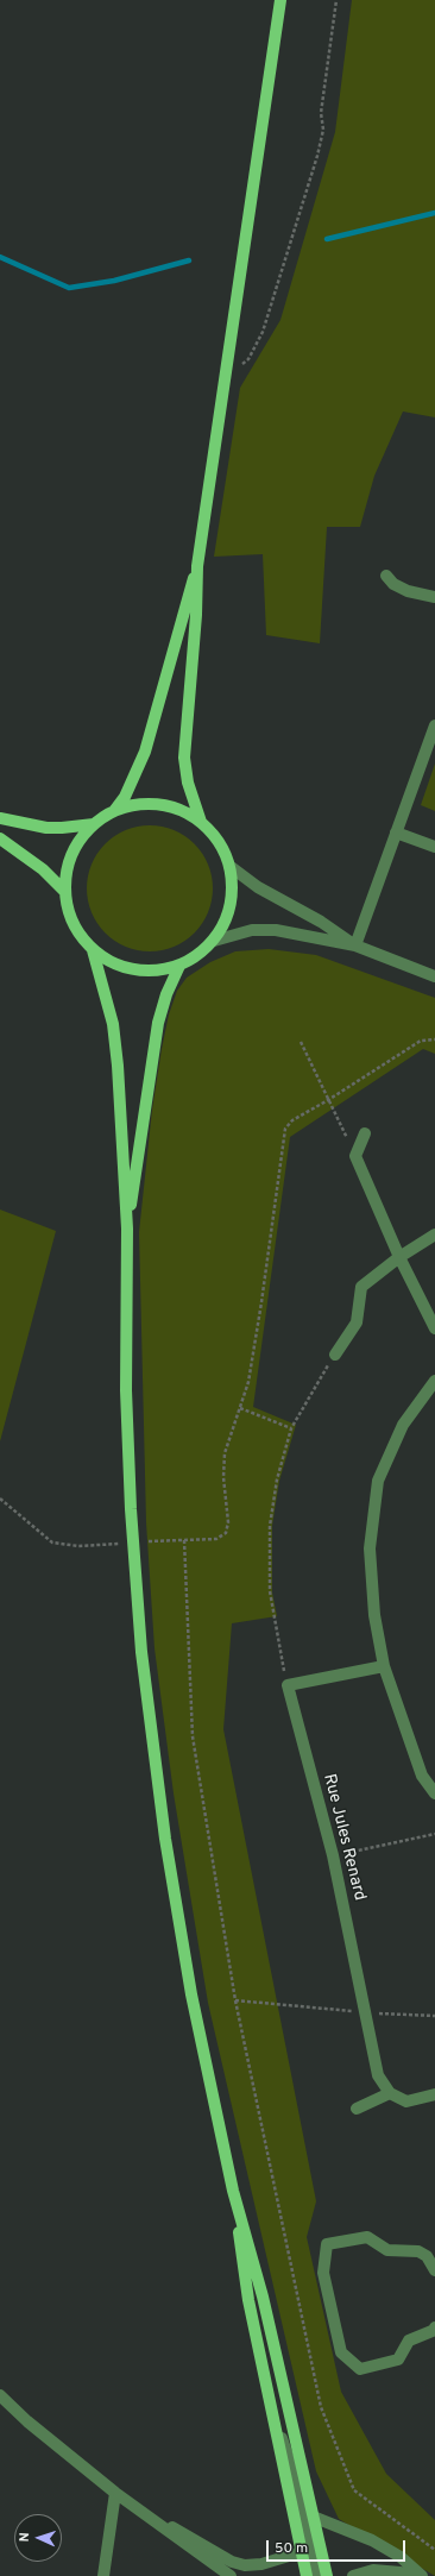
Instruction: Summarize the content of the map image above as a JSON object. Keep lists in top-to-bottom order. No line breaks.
{"streets":{"street":["Rue Jules Renard"]},"scale_bar":"50 m","north":"left"}
